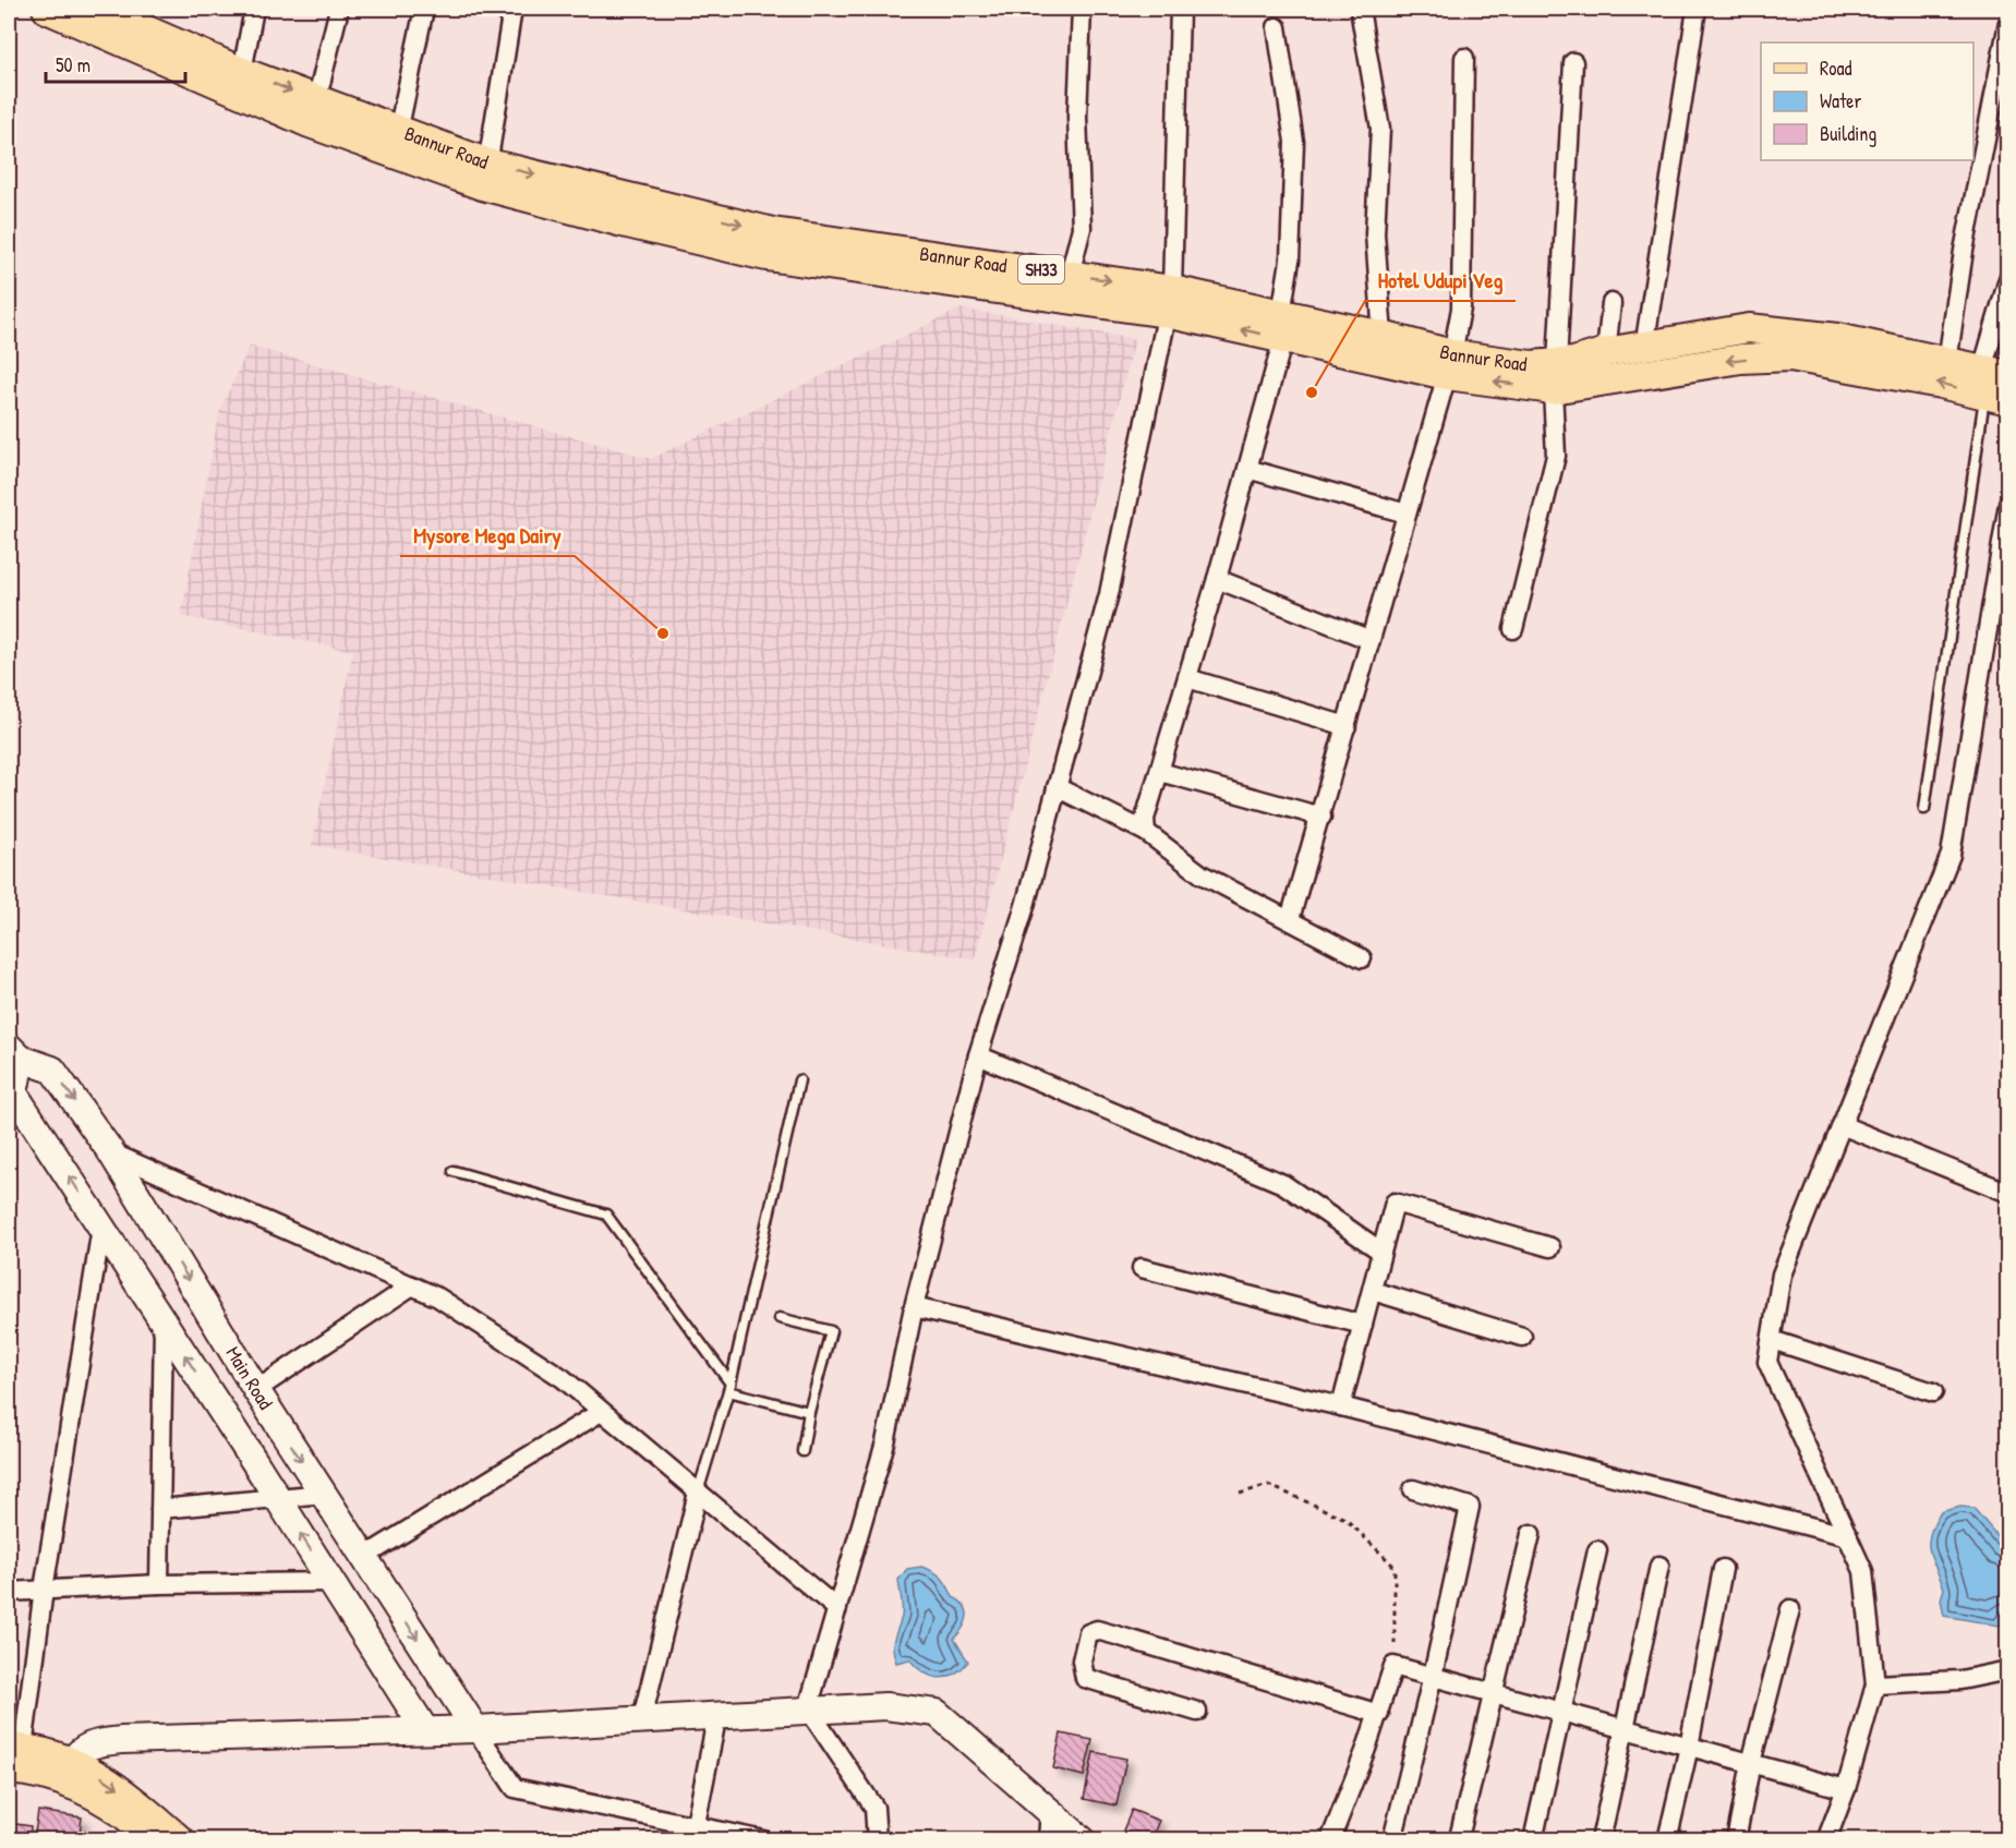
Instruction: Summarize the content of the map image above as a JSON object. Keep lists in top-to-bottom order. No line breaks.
{"streets":{"main road":["Bannur Road","SH33"],"street":["Main Road"]},"places":["Hotel Udupi Veg","Mysore Mega Dairy"],"legend":["Road","Water","Building"],"scale_bar":"50 m"}
